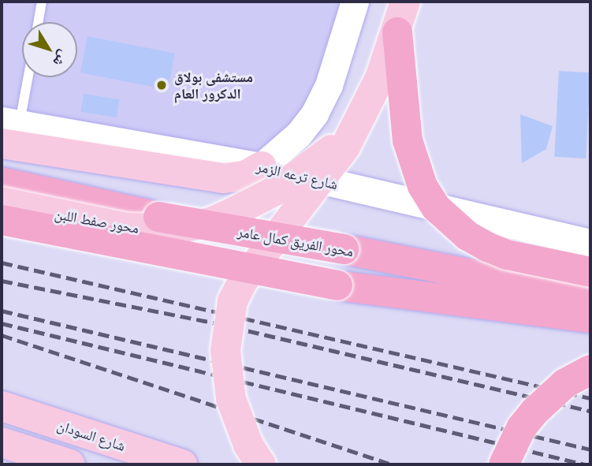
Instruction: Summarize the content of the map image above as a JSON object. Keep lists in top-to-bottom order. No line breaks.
{"streets":{"highway":["محور الفريق كمال عامر"],"main road":["شارع ترعه الزمر","محور صفط اللبن","شارع السودان"]},"places":["مستشفى بولاق الدكرور العام"],"north":"bottom right"}
